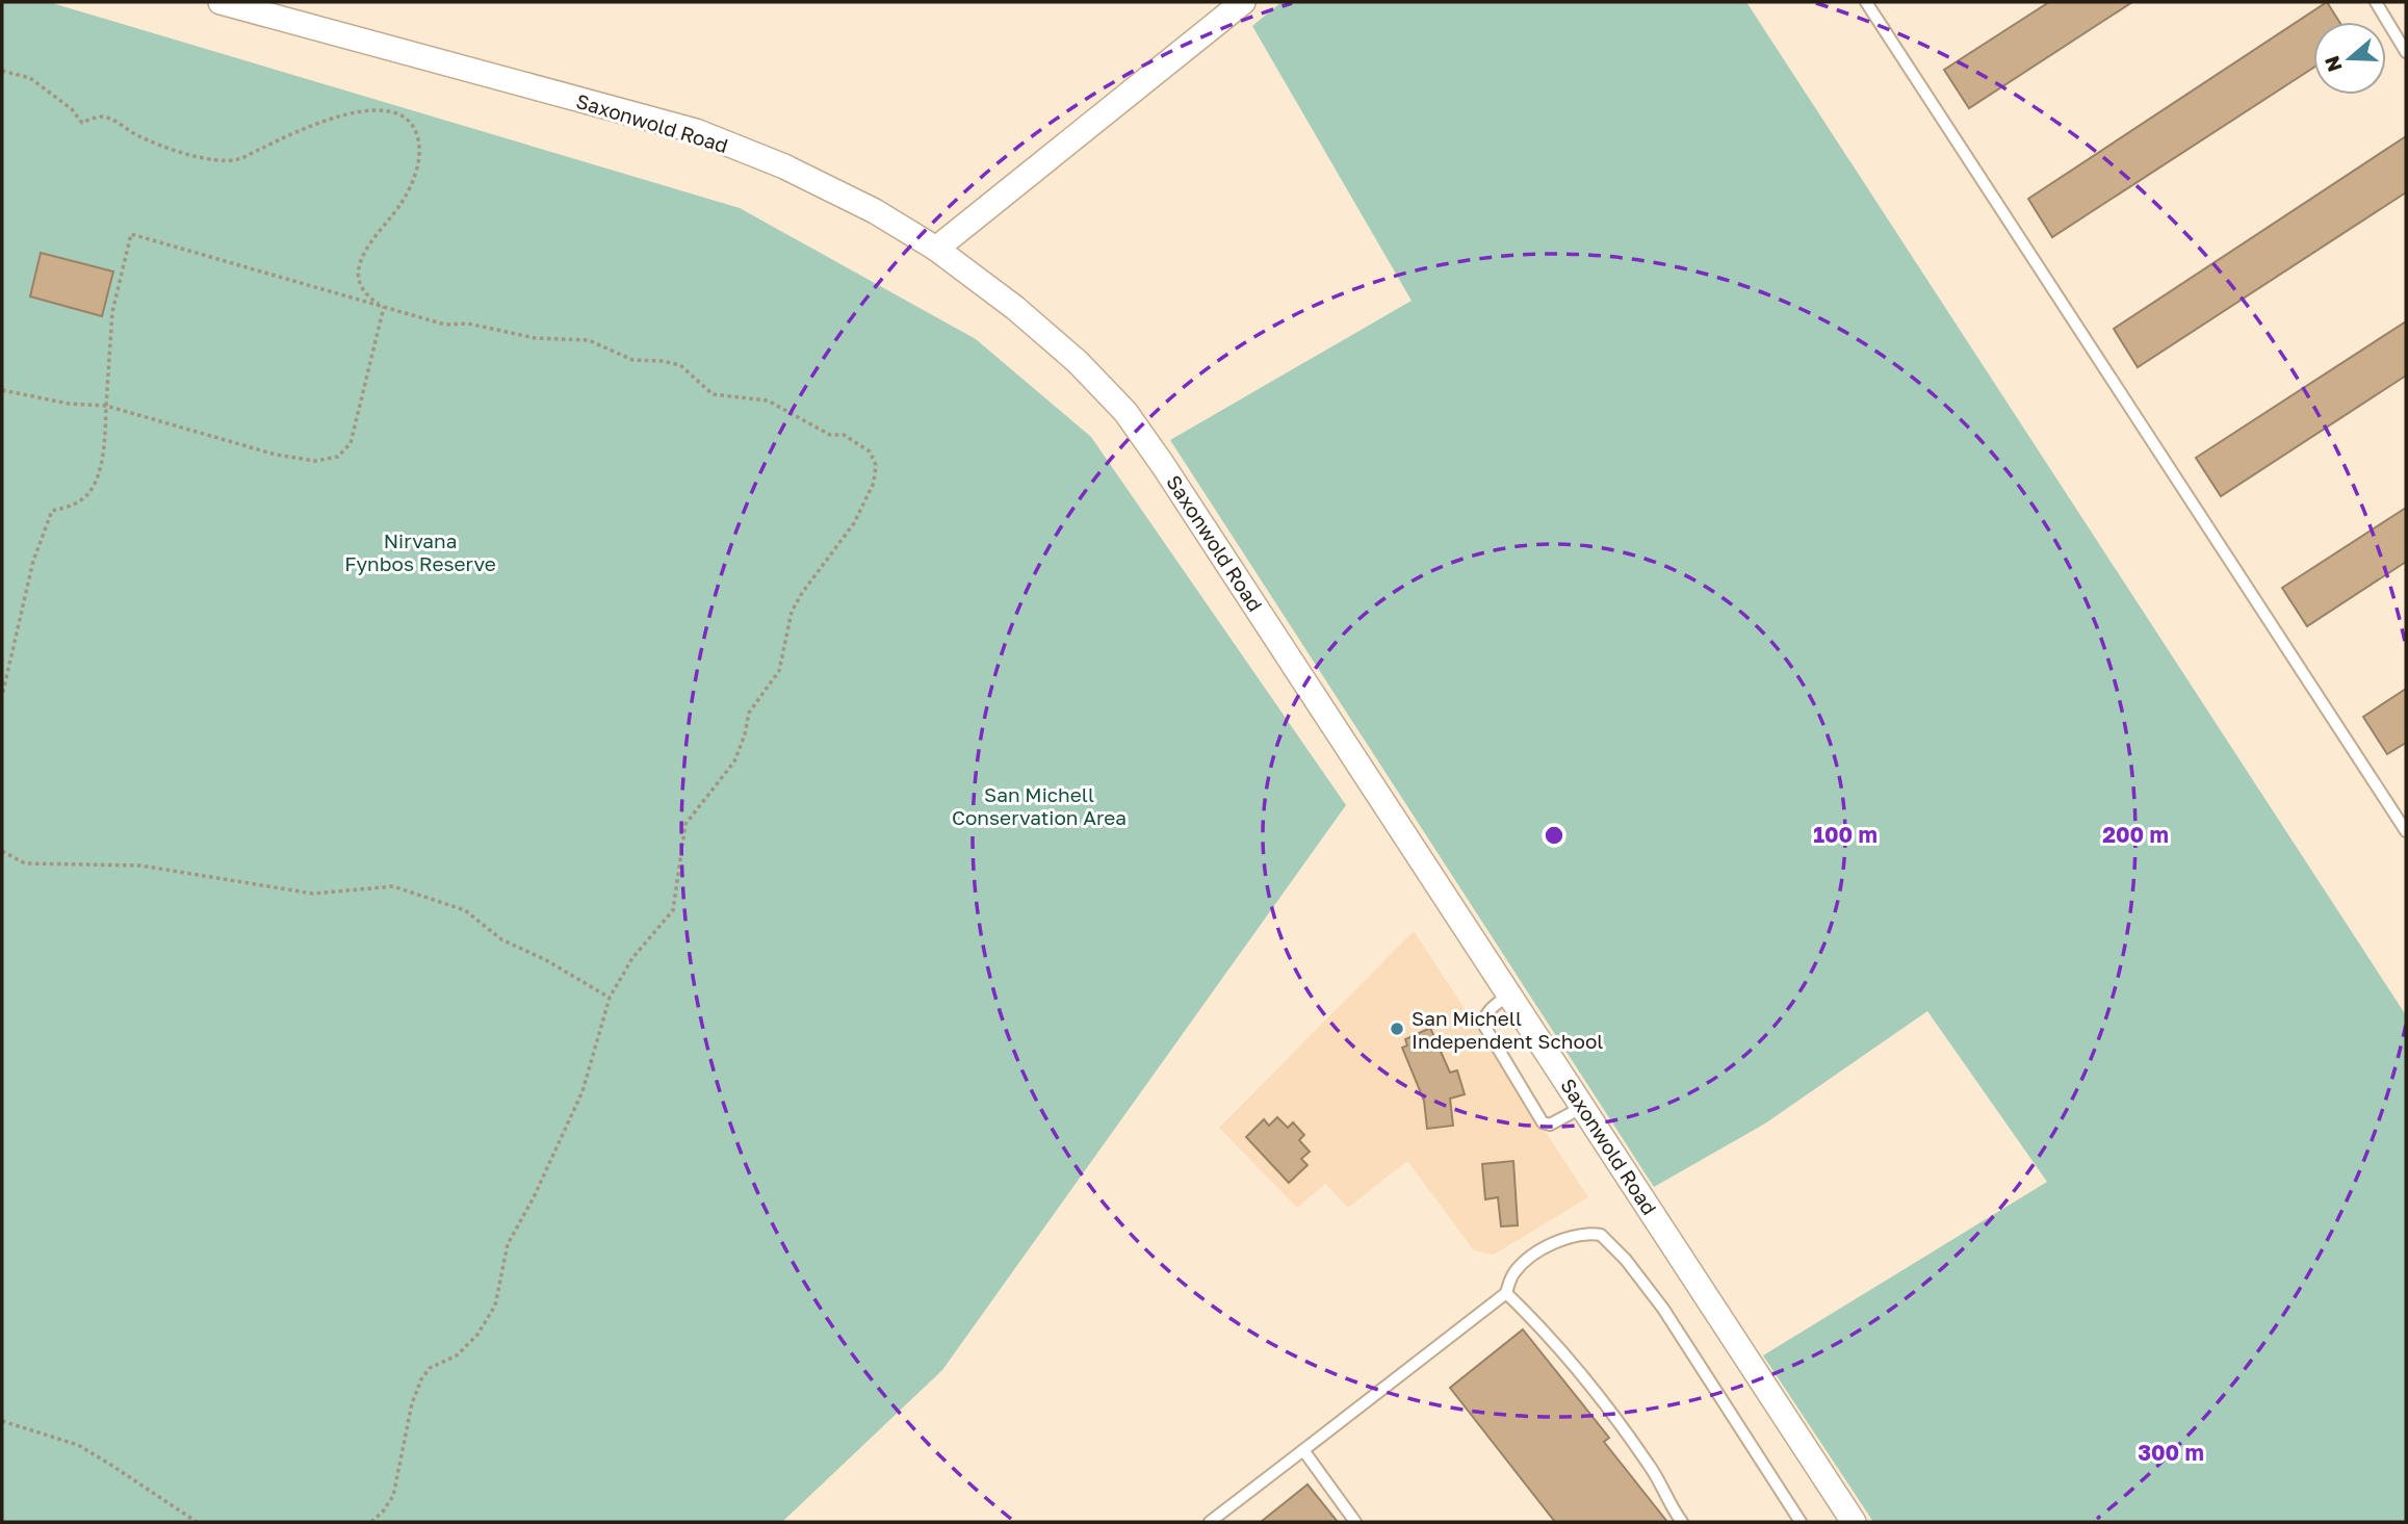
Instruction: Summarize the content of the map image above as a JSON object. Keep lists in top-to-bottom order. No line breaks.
{"streets":{"street":["Saxonwold Road"]},"parks":["Nirvana Fynbos Reserve","San Michell Conservation Area"],"places":["San Michell Independent School"],"north":"left","rings":["100 m","200 m","300 m"]}
